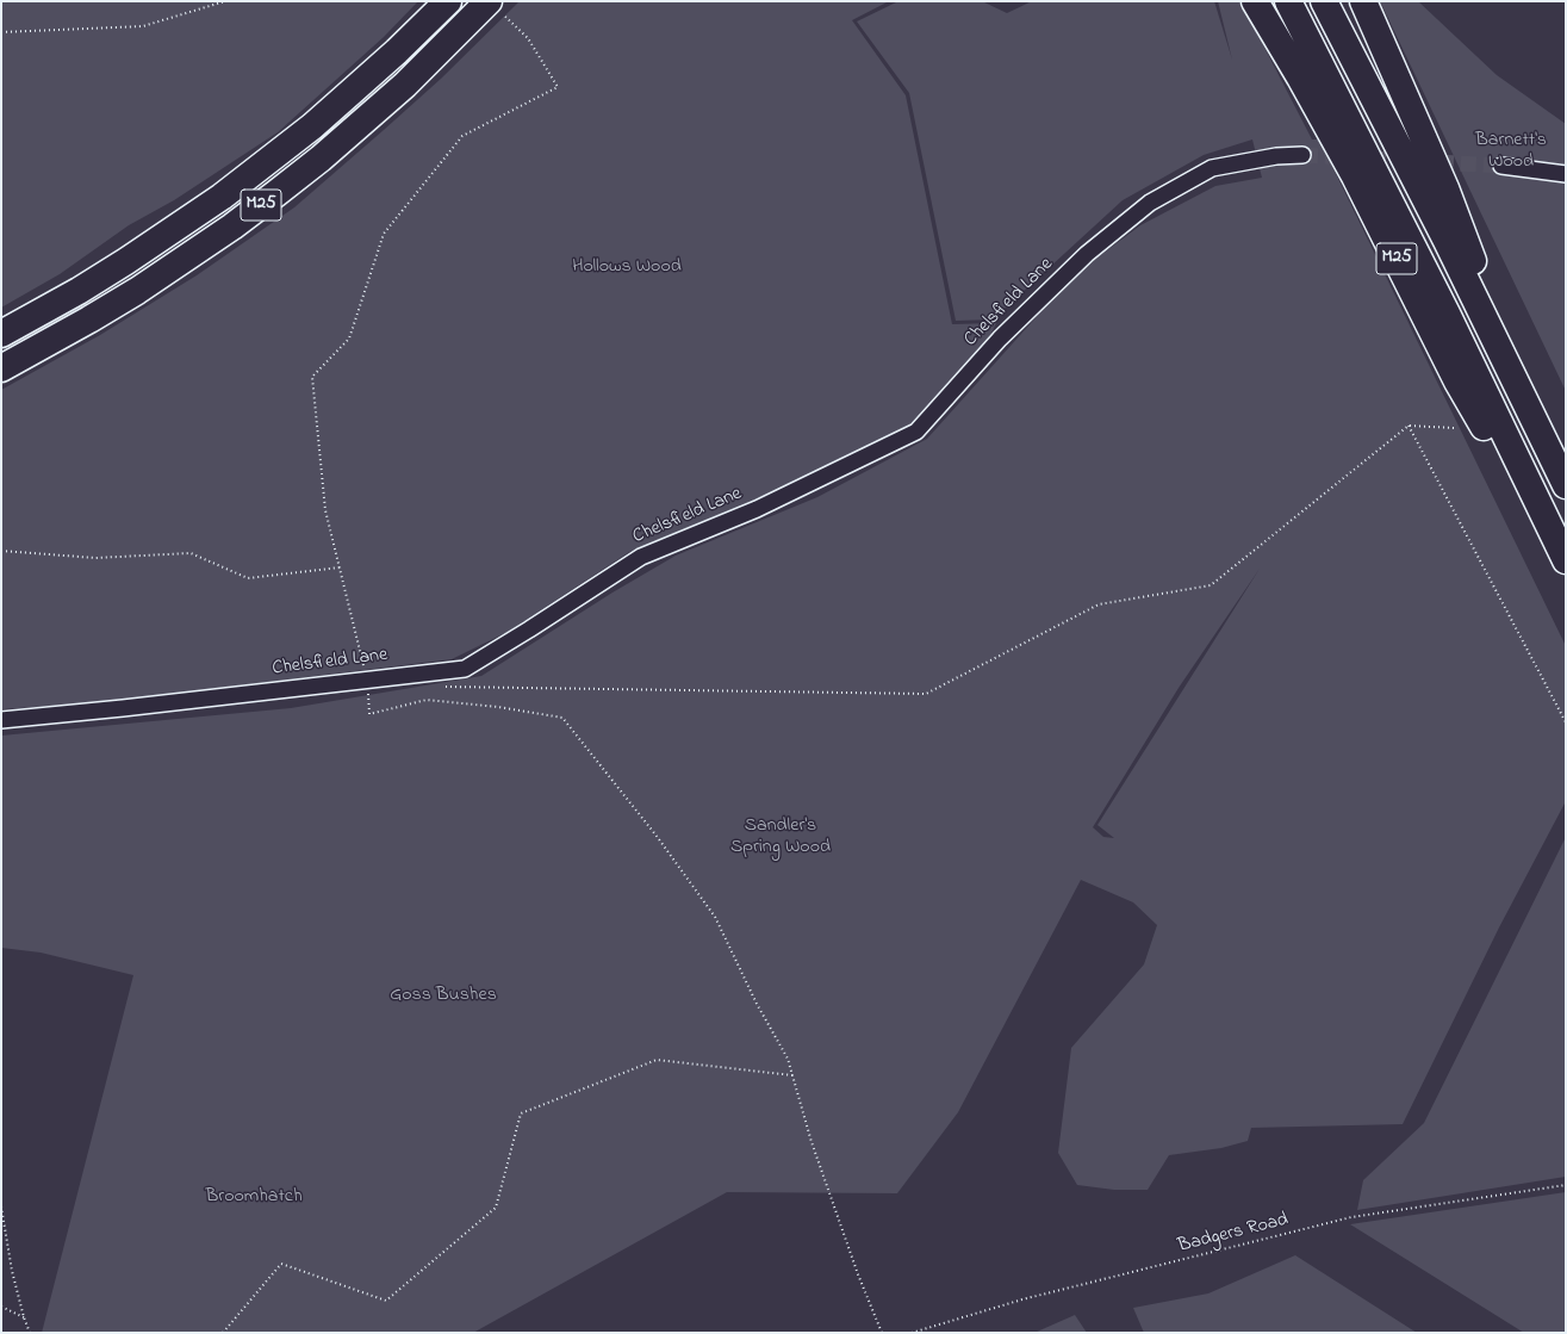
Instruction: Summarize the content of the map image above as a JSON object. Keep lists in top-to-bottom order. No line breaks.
{"streets":{"highway":["M25"],"street":["Chelsfield Lane"],"path":["Badgers Road"]},"parks":["Barnett's Wood","Hollows Wood","Sandler's Spring Wood","Goss Bushes","Broomhatch"]}
